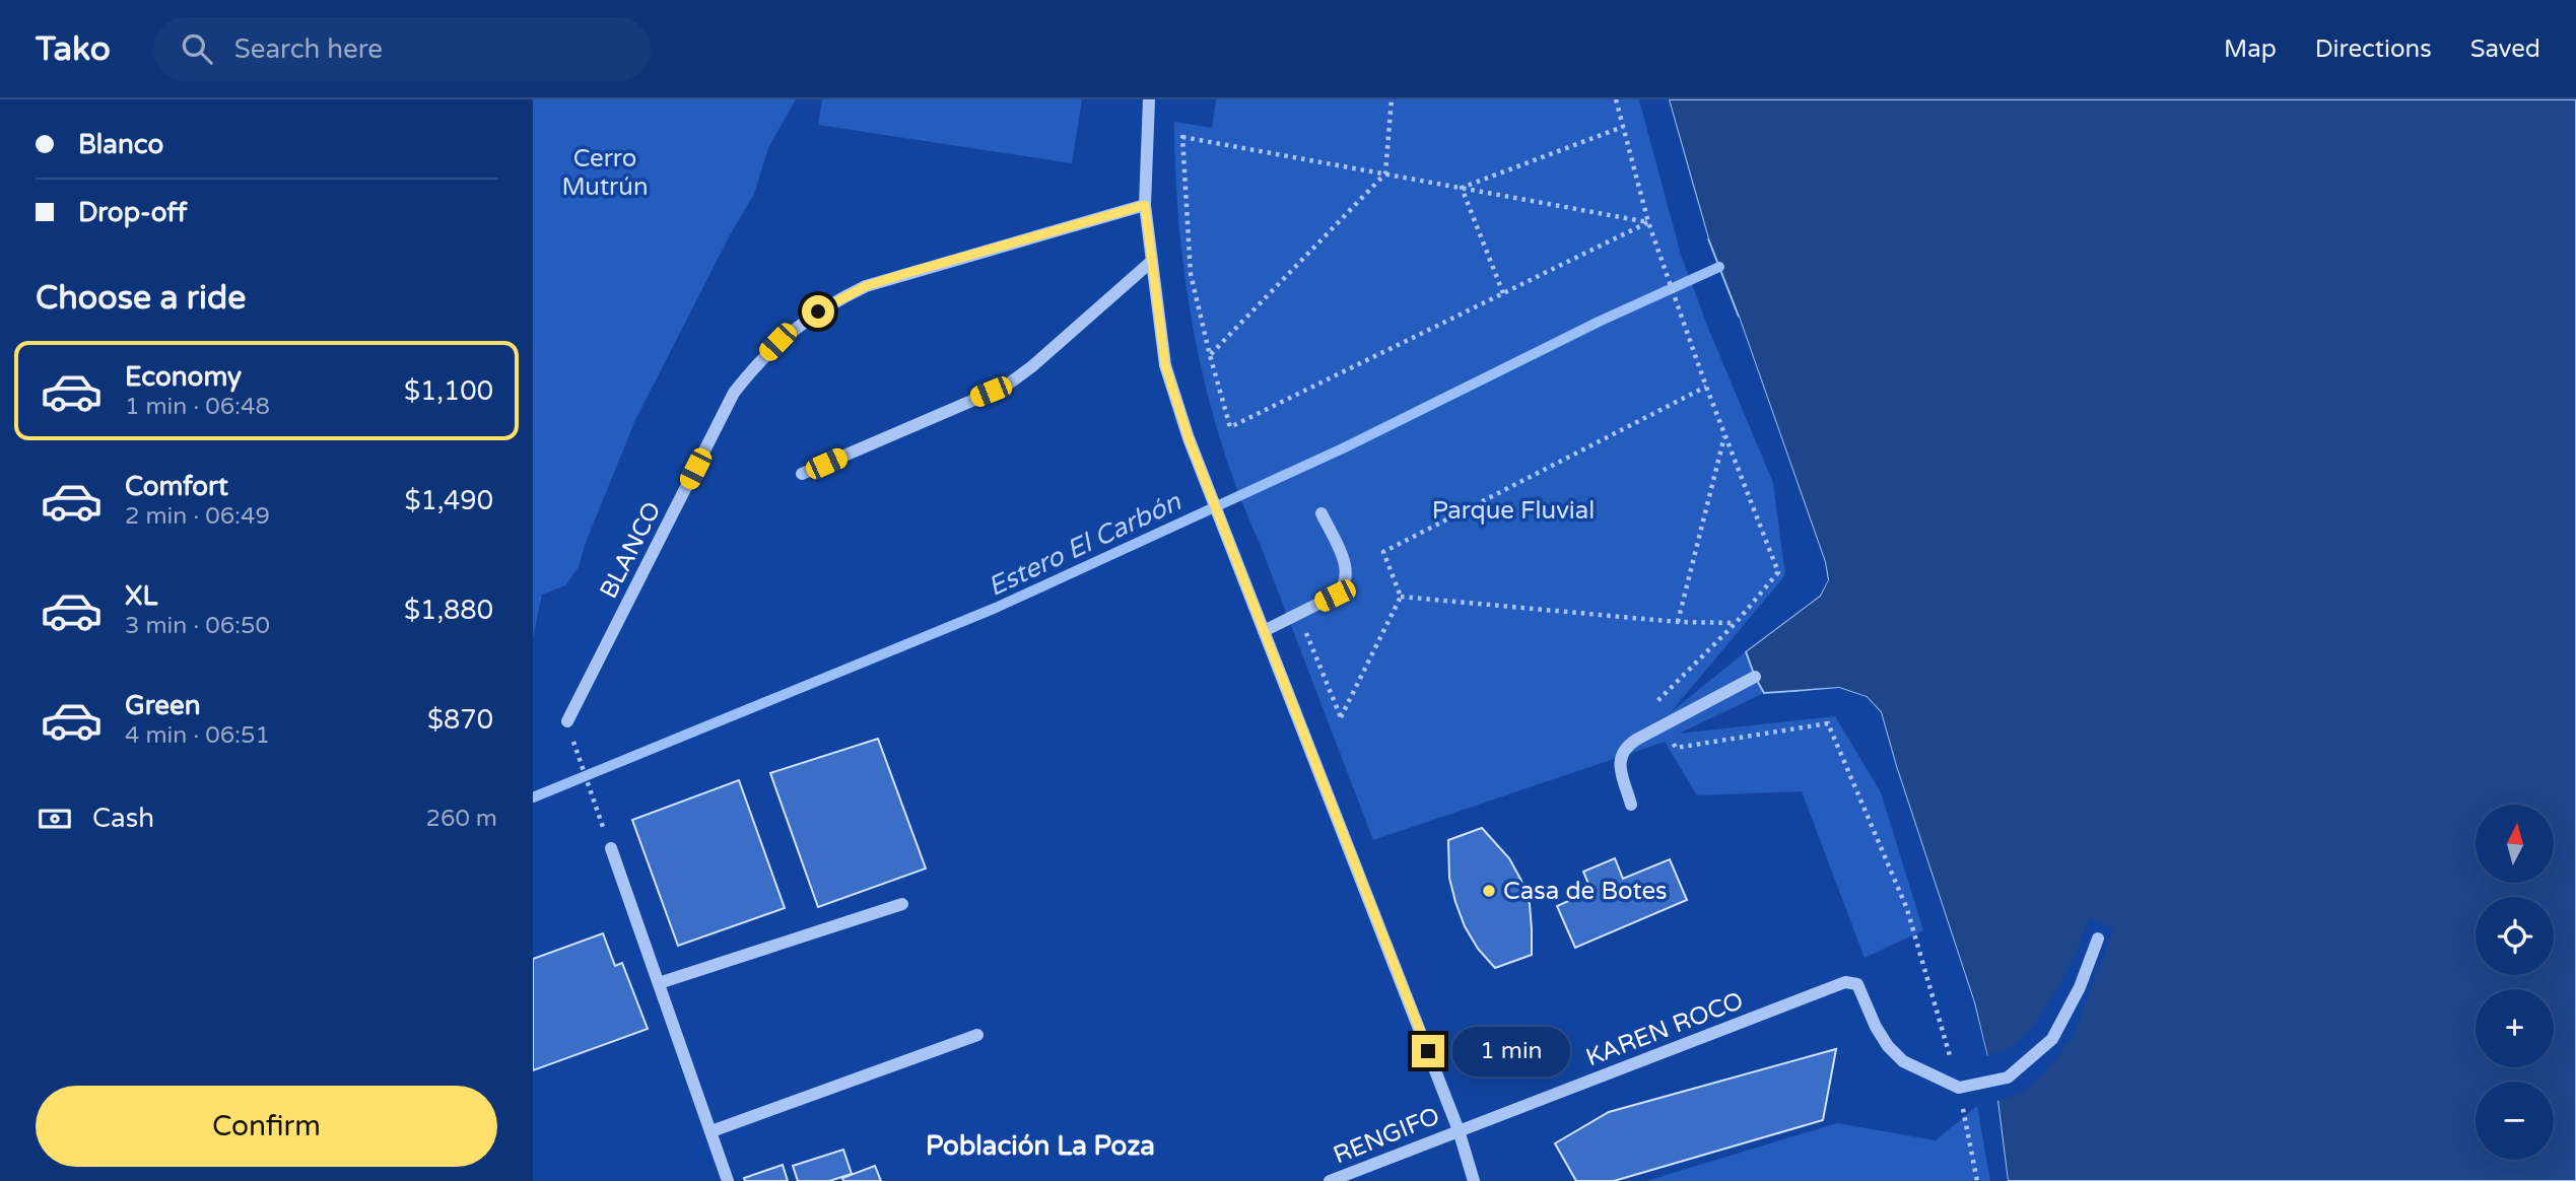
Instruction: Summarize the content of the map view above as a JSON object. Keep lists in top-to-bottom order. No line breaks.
{"streets":{"street":["BLANCO","KAREN ROCO","RENGIFO"]},"crossings":[["KAREN ROCO","RENGIFO"]],"districts":["Población La Poza"],"water":["Estero El Carbón"],"parks":["Cerro Mutrún","Parque Fluvial"],"places":["Casa de Botes"],"north":"top","page":{"header":"Tako","search":"Search here","nav":["Map","Directions","Saved"],"banner":["Blanco","Drop-off"],"heading":"Choose a ride","list":[{"name":"Economy","note":"1 min · 06:48","value":"$1,100"},{"name":"Comfort","note":"2 min · 06:49","value":"$1,490"},{"name":"XL","note":"3 min · 06:50","value":"$1,880"},{"name":"Green","note":"4 min · 06:51","value":"$870"}],"pay":["Cash","260 m"],"map_buttons":["+","−"],"bubble":"1 min","buttons":"Confirm"}}
